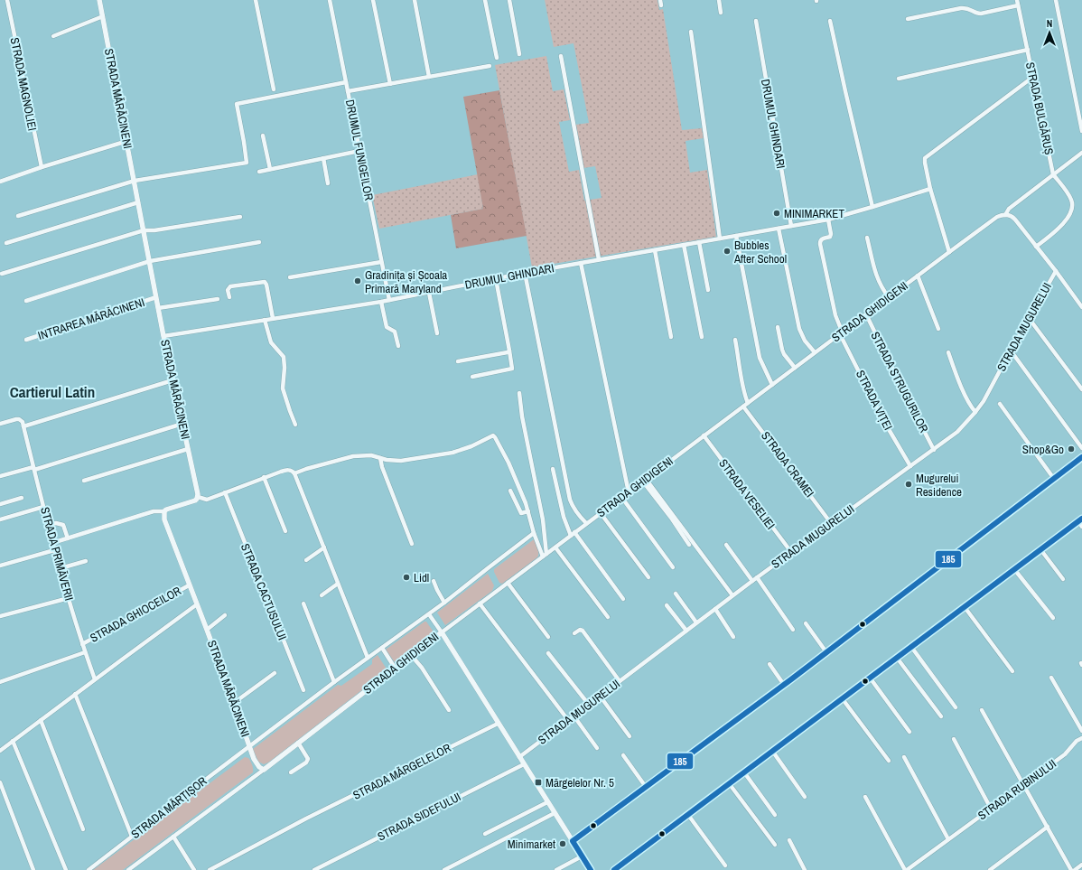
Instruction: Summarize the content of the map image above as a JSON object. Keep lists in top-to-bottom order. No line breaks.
{"streets":{"street":["STRADA MAGNOLIEI","STRADA MĂRĂCINENI","STRADA BULGĂRUȘ","DRUMUL GHINDARI","DRUMUL FUNIGEILOR","STRADA GHIDIGENI","INTRAREA MĂRĂCINENI","STRADA MUGURELUI","STRADA STRUGURILOR","STRADA VIȚEI","STRADA CRAMEI","STRADA VESELIEI","STRADA PRIMĂVERII","STRADA CACTUSULUI","STRADA GHIOCEILOR","STRADA MĂRGELELOR","STRADA RUBINULUI","STRADA MĂRȚIȘOR","STRADA SIDEFULUI"]},"crossings":[["STRADA MĂRĂCINENI","DRUMUL GHINDARI"],["STRADA MĂRĂCINENI","STRADA GHIDIGENI"],["STRADA MĂRĂCINENI","INTRAREA MĂRĂCINENI"],["STRADA MĂRĂCINENI","STRADA GHIOCEILOR"],["STRADA MĂRĂCINENI","STRADA MĂRȚIȘOR"],["DRUMUL GHINDARI","DRUMUL FUNIGEILOR"],["STRADA GHIDIGENI","STRADA STRUGURILOR"],["STRADA GHIDIGENI","STRADA VIȚEI"],["STRADA GHIDIGENI","STRADA CRAMEI"],["STRADA GHIDIGENI","STRADA VESELIEI"],["STRADA MUGURELUI","STRADA STRUGURILOR"],["STRADA MUGURELUI","STRADA VIȚEI"],["STRADA MUGURELUI","STRADA CRAMEI"],["STRADA MUGURELUI","STRADA VESELIEI"],["STRADA PRIMĂVERII","STRADA GHIOCEILOR"]],"districts":["Cartierul Latin"],"places":{"other":["MINIMARKET","Bubbles After School","Gradinița și Școala Primară Maryland","Shop&Go","Mugurelui Residence","Lidl","Minimarket"],"transit":["Mărgelelor Nr. 5"]},"lines":["transit line 185"],"north":"top"}
